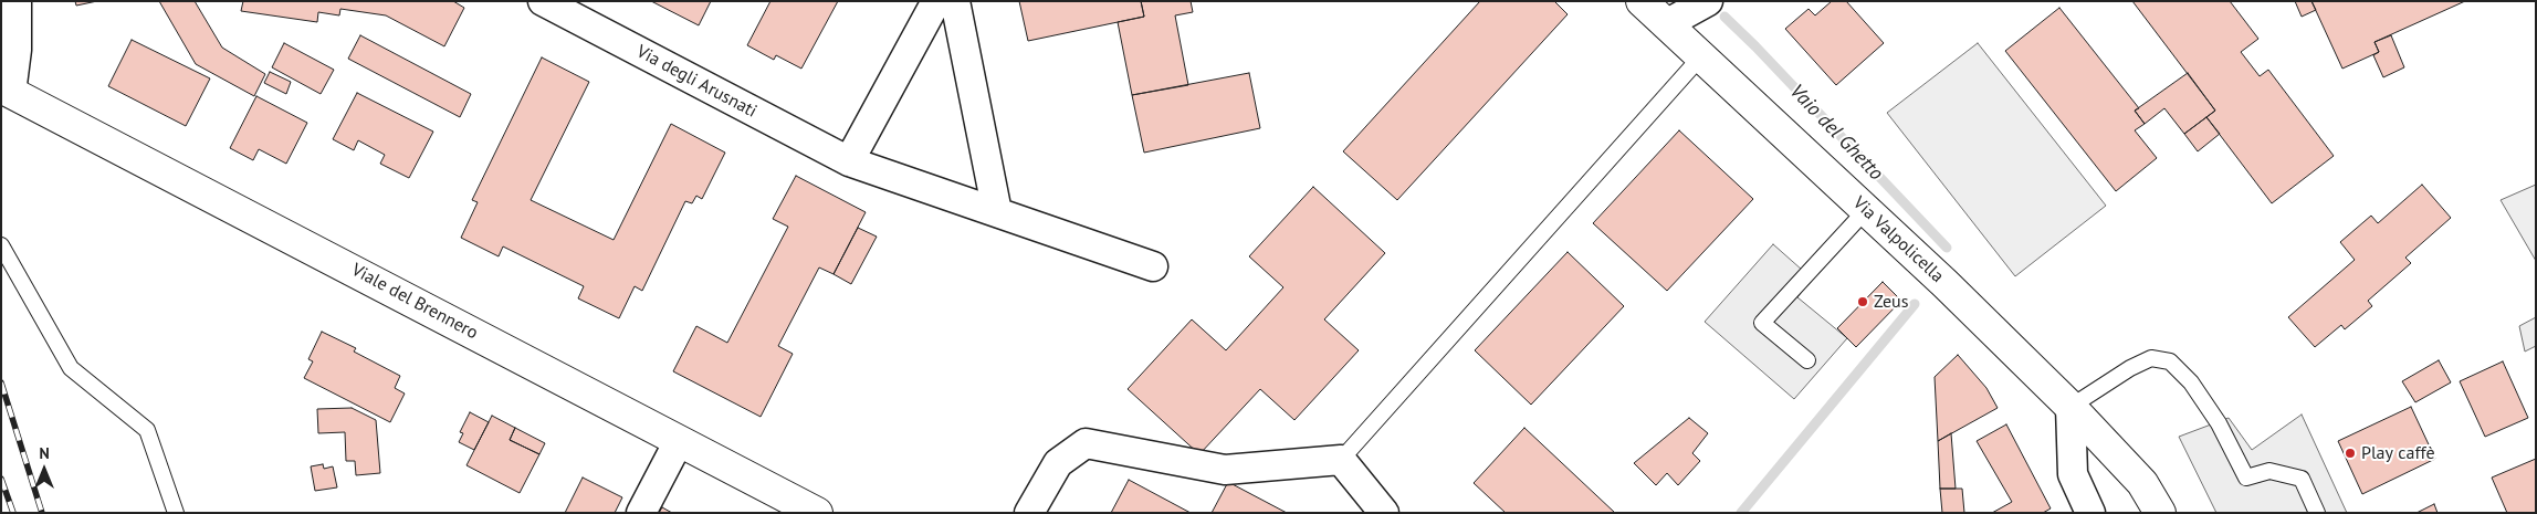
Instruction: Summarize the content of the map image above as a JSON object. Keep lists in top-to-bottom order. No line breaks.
{"streets":{"main road":["Via Valpolicella","Viale del Brennero"],"street":["Via degli Arusnati"]},"water":["Vaio del Ghetto"],"places":["Zeus","Play caffè"],"north":"top"}
